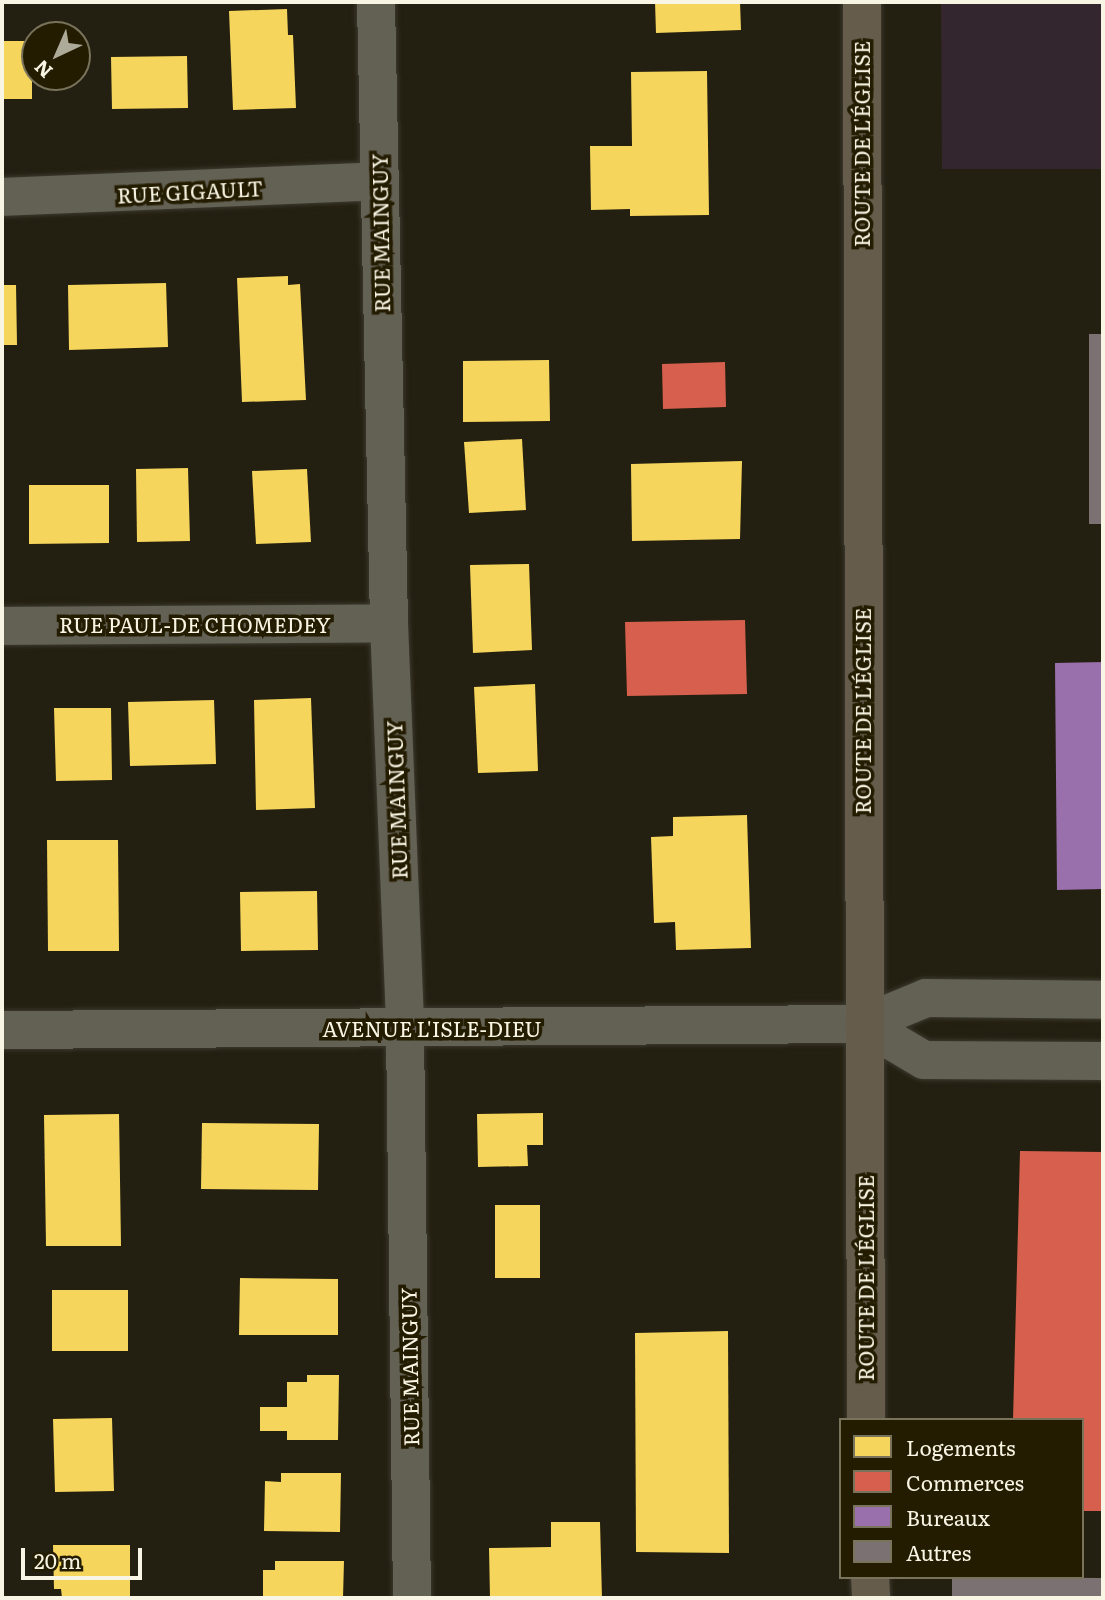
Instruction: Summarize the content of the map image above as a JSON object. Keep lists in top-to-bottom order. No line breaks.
{"streets":{"main road":["ROUTE DE L'ÉGLISE"],"street":["RUE GIGAULT","RUE MAINGUY","RUE PAUL-DE CHOMEDEY","AVENUE L'ISLE-DIEU"]},"crossings":[["ROUTE DE L'ÉGLISE","AVENUE L'ISLE-DIEU"],["RUE GIGAULT","RUE MAINGUY"],["RUE MAINGUY","RUE PAUL-DE CHOMEDEY"],["RUE MAINGUY","AVENUE L'ISLE-DIEU"]],"legend":["Logements","Commerces","Bureaux","Autres"],"scale_bar":"20 m","north":"bottom left"}
